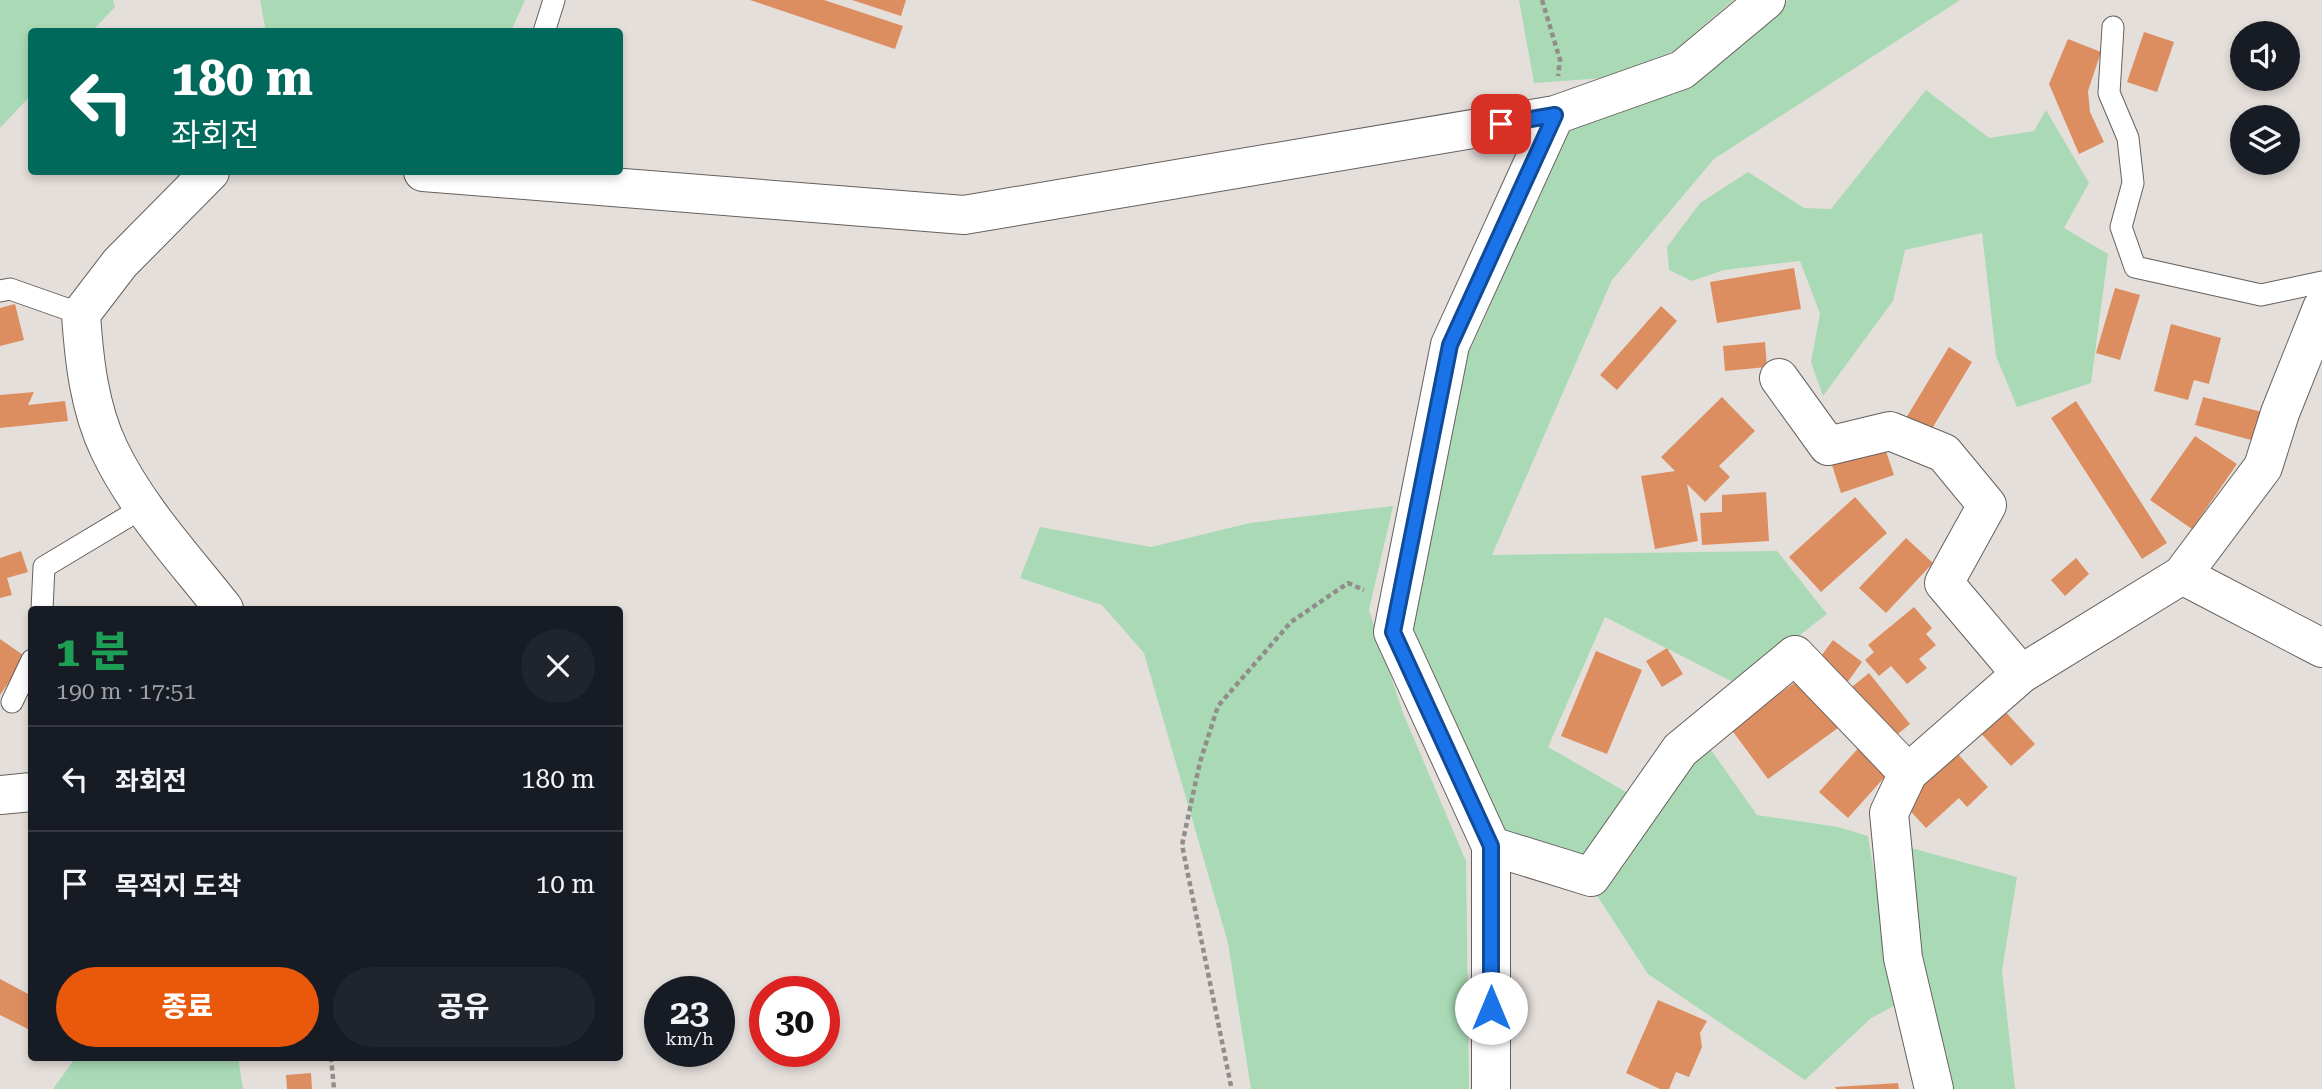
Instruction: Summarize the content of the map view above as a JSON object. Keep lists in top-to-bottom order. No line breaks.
{"page":{"turn":["180 m","좌회전"],"heading":["1 분","190 m · 17:51"],"list":[{"name":"좌회전","value":"180 m"},{"name":"목적지 도착","value":"10 m"}],"buttons":["종료","공유"],"speed":"23 km/h","limit":"30"}}
